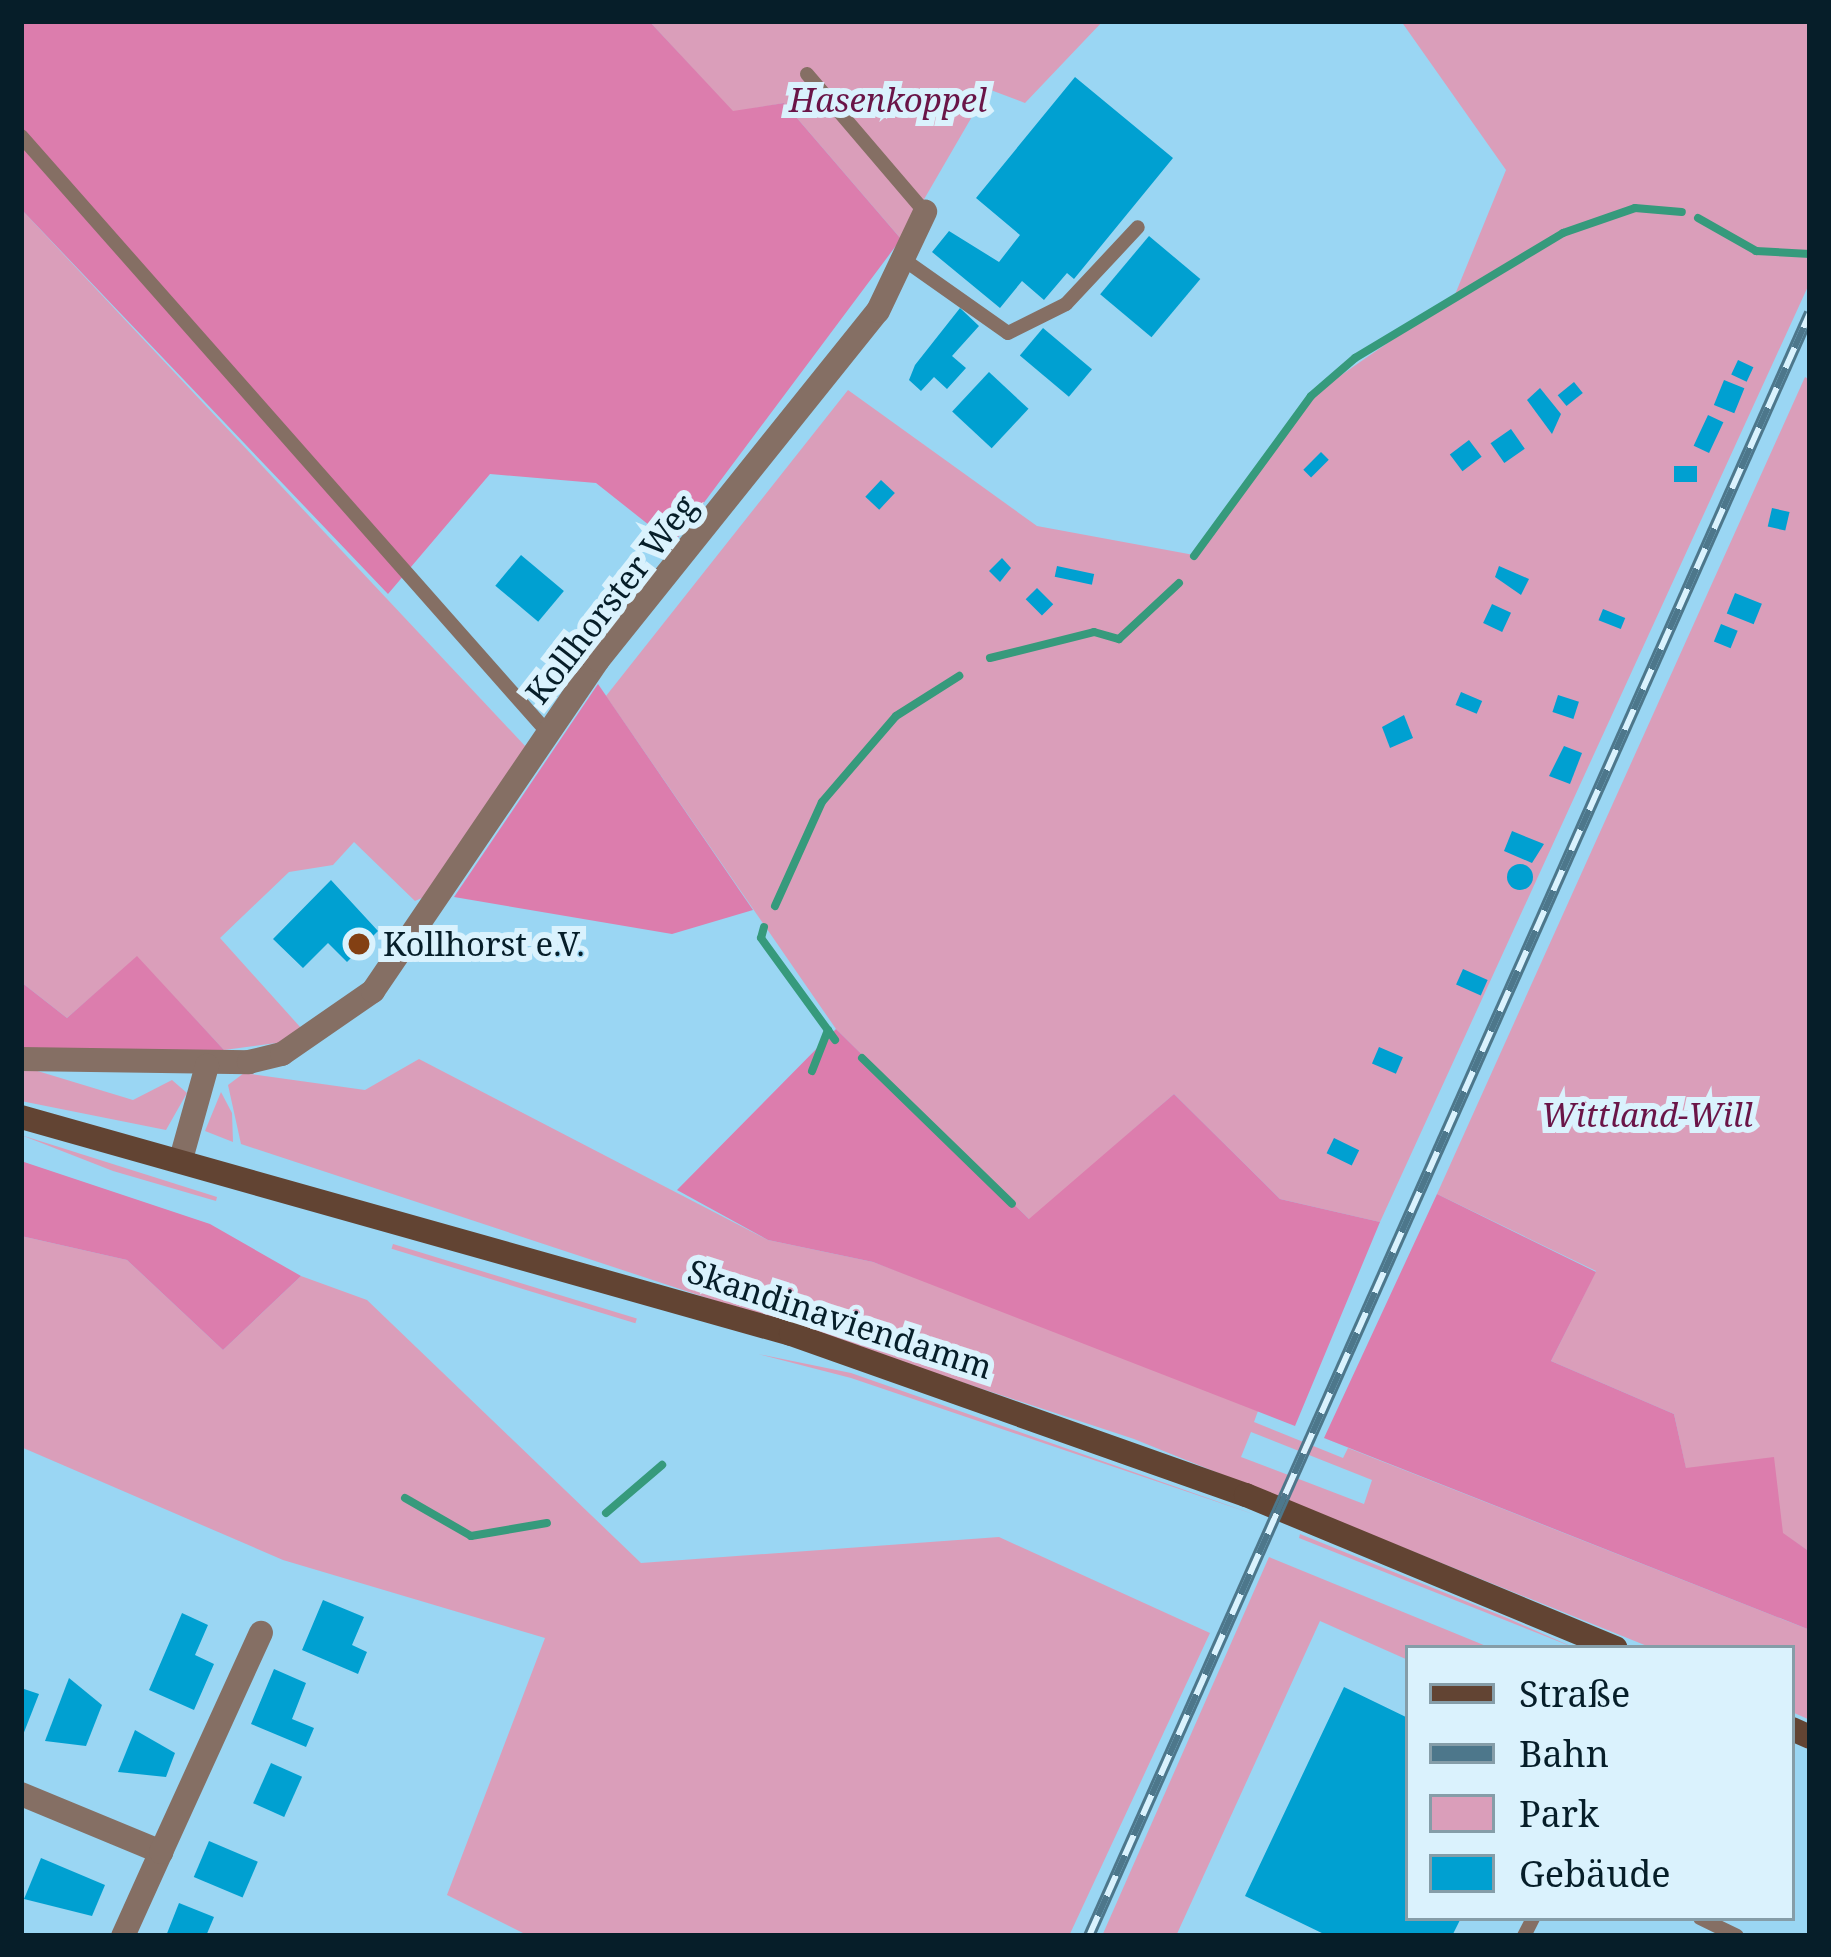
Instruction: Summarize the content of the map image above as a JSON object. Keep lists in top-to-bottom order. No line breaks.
{"streets":{"main road":["Skandinaviendamm"],"street":["Kollhorster Weg"]},"parks":["Hasenkoppel","Wittland-Will"],"places":["Kollhorst e.V."],"legend":["Straße","Bahn","Park","Gebäude"]}
